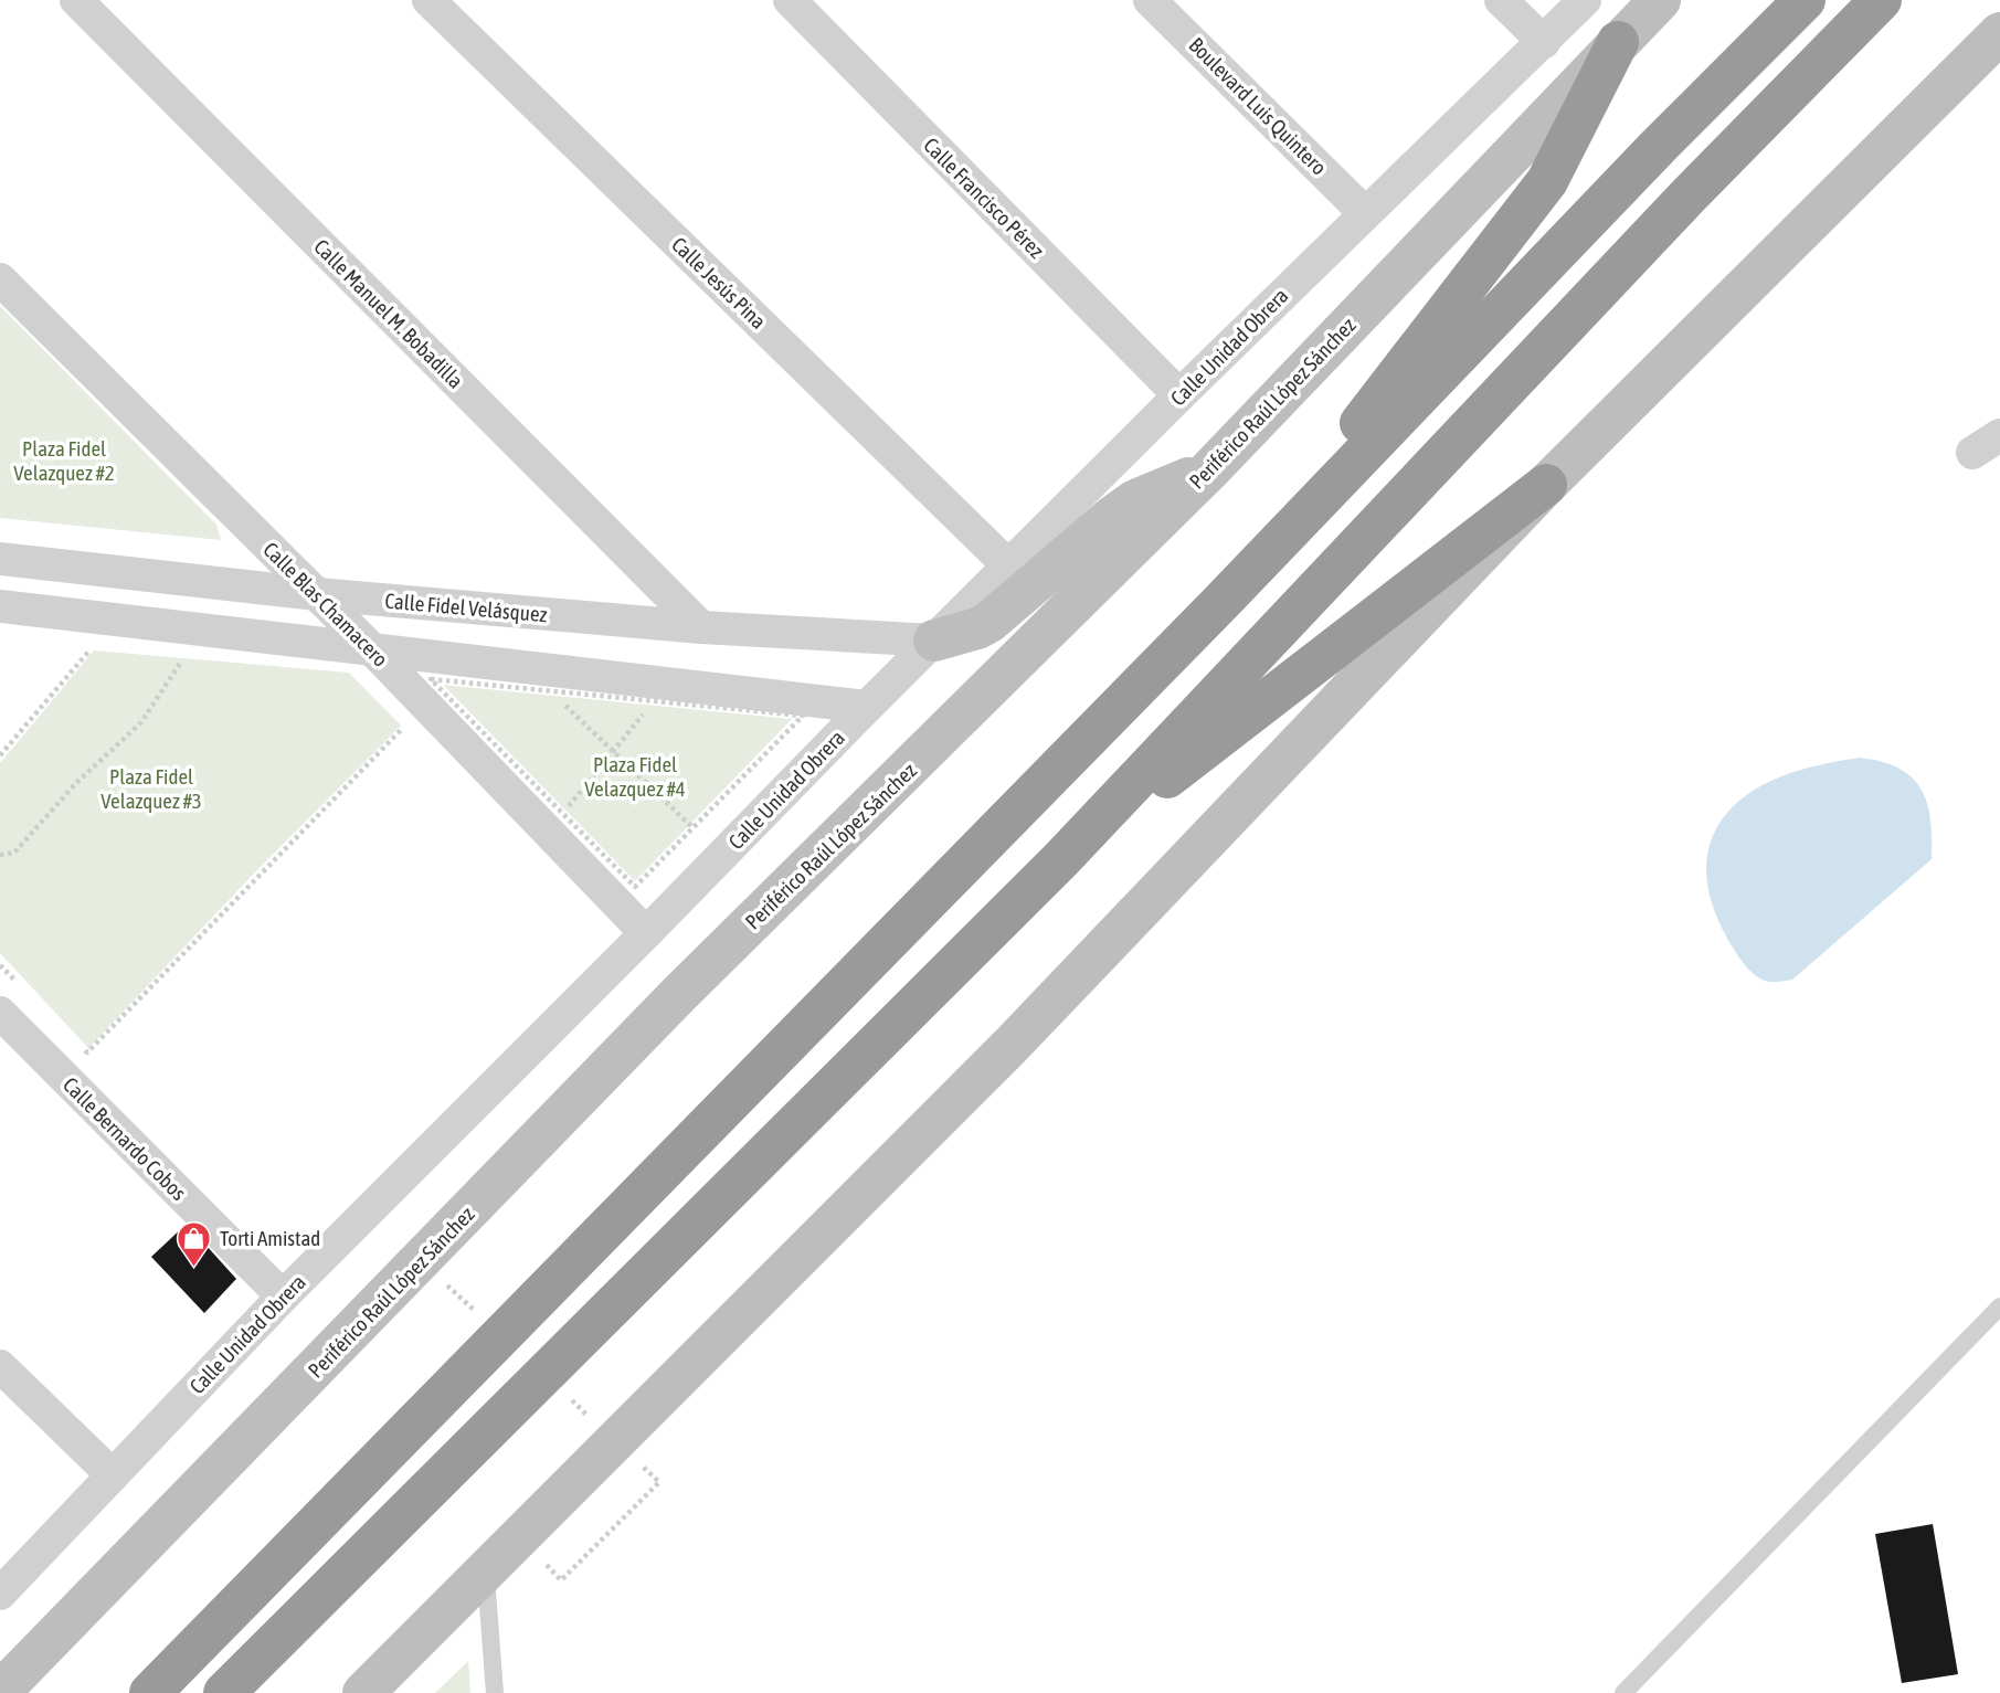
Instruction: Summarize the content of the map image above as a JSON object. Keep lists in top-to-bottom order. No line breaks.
{"streets":{"main road":["Periférico Raúl López Sánchez"],"street":["Boulevard Luis Quintero","Calle Francisco Pérez","Calle Jesús Pina","Calle Manuel M. Bobadilla","Calle Unidad Obrera","Calle Blas Chamacero","Calle Fidel Velásquez","Calle Bernardo Cobos"]},"crossings":[["Boulevard Luis Quintero","Calle Unidad Obrera"],["Calle Francisco Pérez","Calle Unidad Obrera"],["Calle Jesús Pina","Calle Unidad Obrera"],["Calle Manuel M. Bobadilla","Calle Fidel Velásquez"],["Calle Unidad Obrera","Calle Blas Chamacero"],["Calle Unidad Obrera","Calle Fidel Velásquez"],["Calle Unidad Obrera","Calle Bernardo Cobos"],["Calle Blas Chamacero","Calle Fidel Velásquez"]],"parks":["Plaza Fidel Velazquez #2","Plaza Fidel Velazquez #4","Plaza Fidel Velazquez #3"],"places":{"shop":["Torti Amistad"]}}
